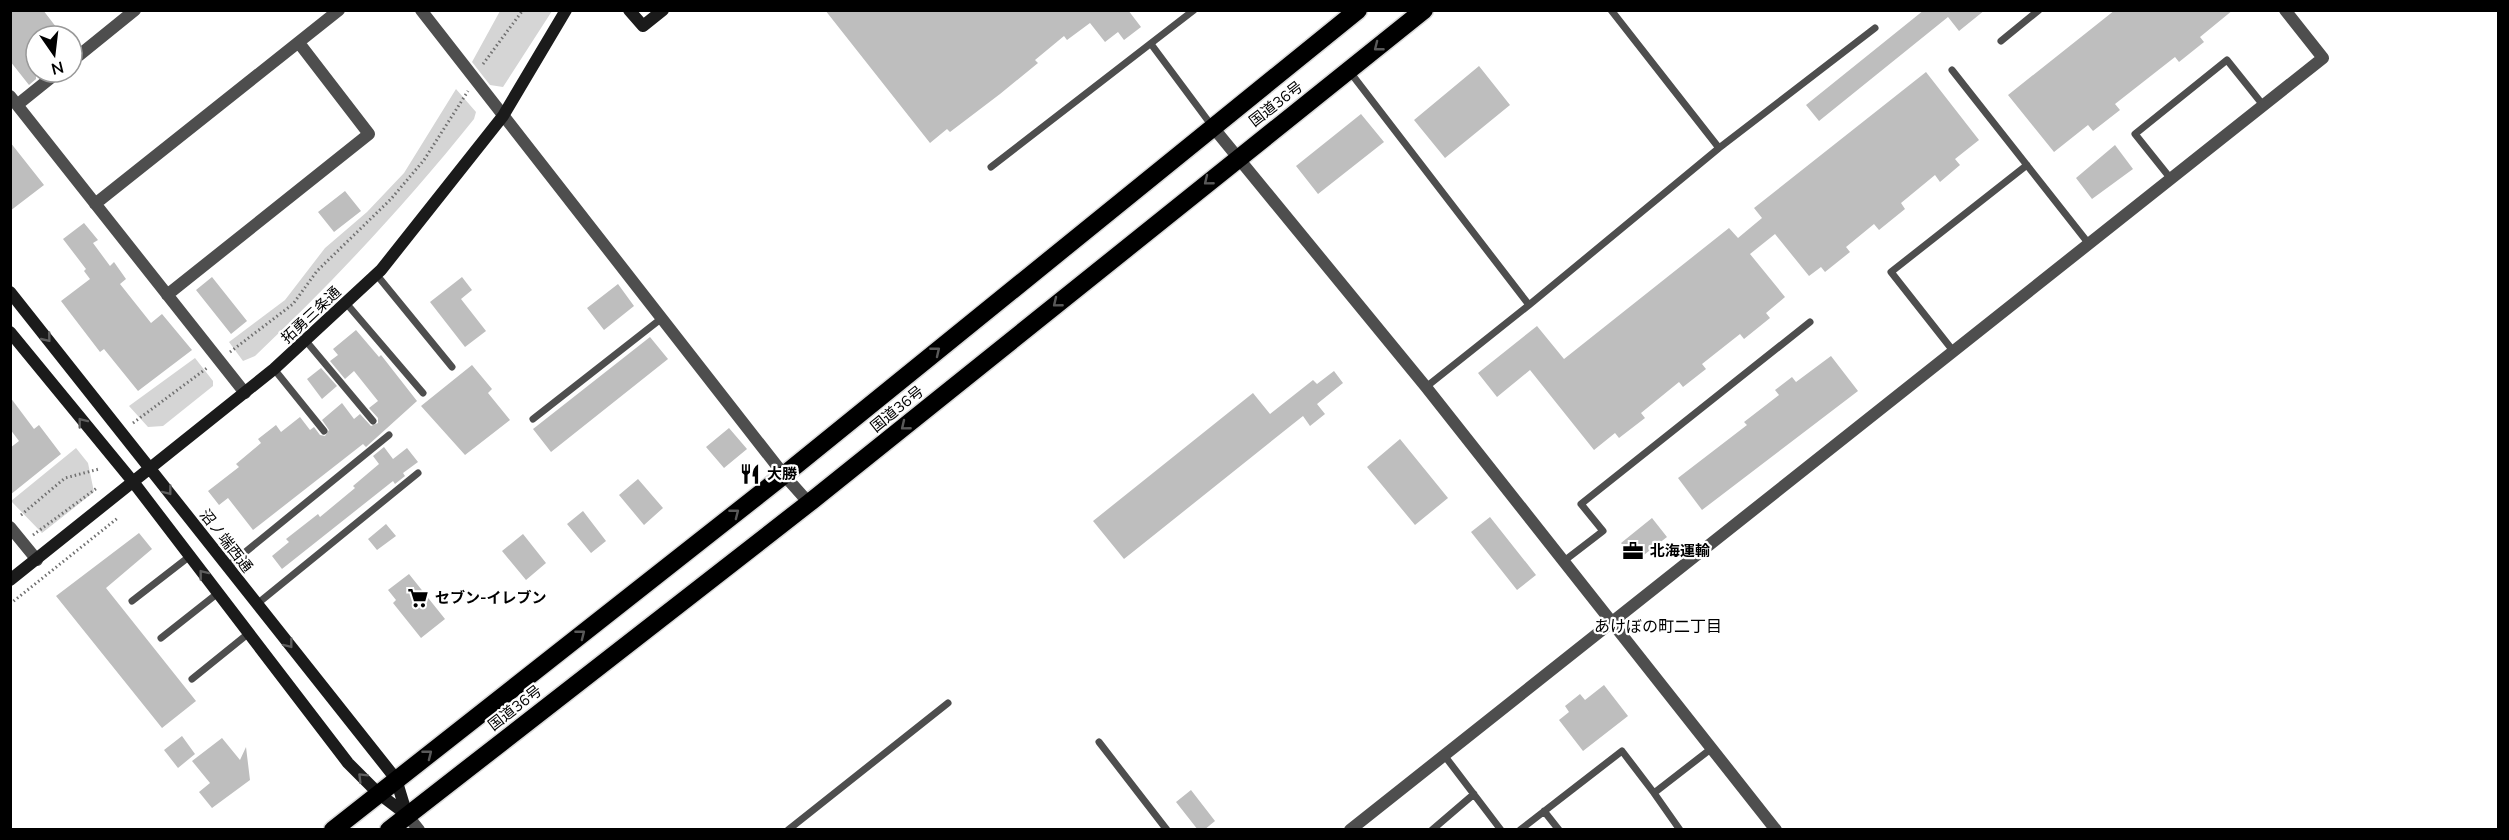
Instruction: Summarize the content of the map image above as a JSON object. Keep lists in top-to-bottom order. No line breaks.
{"streets":{"highway":["国道36号"],"street":["拓勇三条通","沼ノ端西通"]},"crossings":[["国道36号","沼ノ端西通"],["拓勇三条通","沼ノ端西通"]],"districts":["あけぼの町二丁目"],"places":{"restaurant":["大勝"],"office":["北海運輸"],"supermarket":["セブン-イレブン"]},"north":"bottom"}
